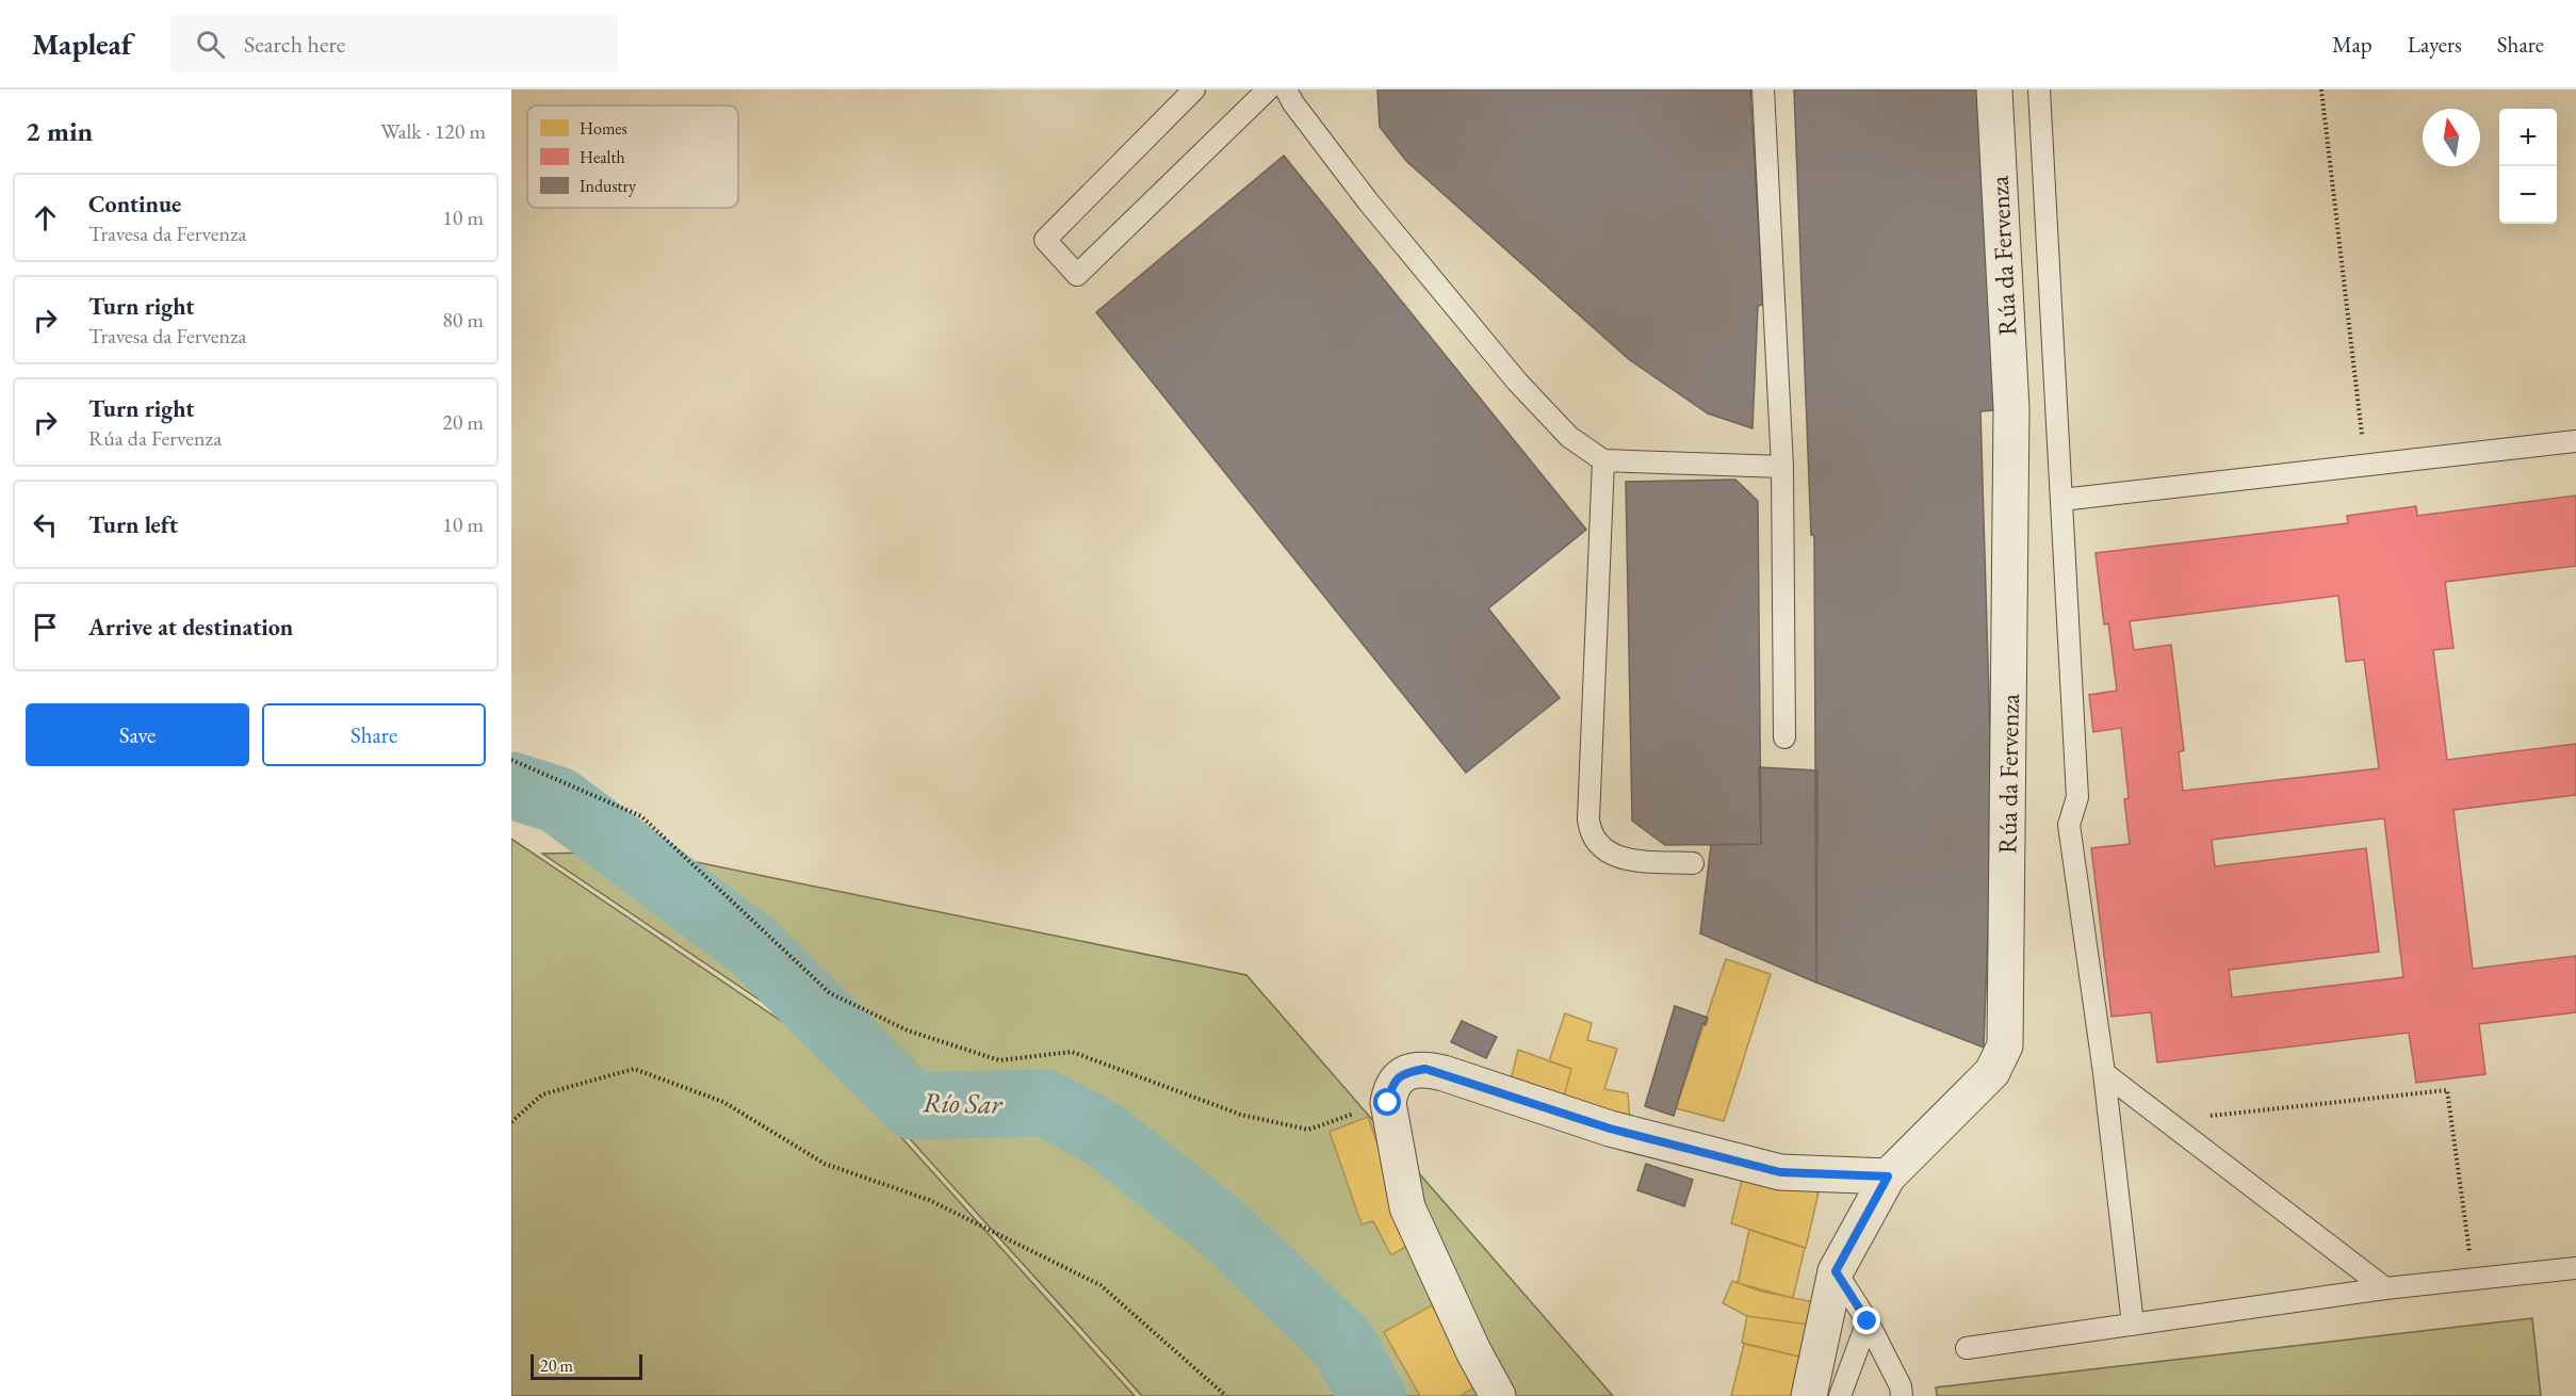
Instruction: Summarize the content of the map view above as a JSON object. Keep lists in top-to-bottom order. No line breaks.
{"streets":{"street":["Rúa da Fervenza"]},"water":["Río Sar"],"legend":["Homes","Health","Industry"],"scale_bar":"20 m","north":"top","page":{"header":"Mapleaf","search":"Search here","nav":["Map","Layers","Share"],"heading":["2 min","Walk · 120 m"],"map_buttons":["+","−"],"list":[["Continue","Travesa da Fervenza","10 m"],["Turn right","Travesa da Fervenza","80 m"],["Turn right","Rúa da Fervenza","20 m"],["Turn left","10 m"],"Arrive at destination"],"buttons":["Save","Share"],"scale":"20 m"}}
